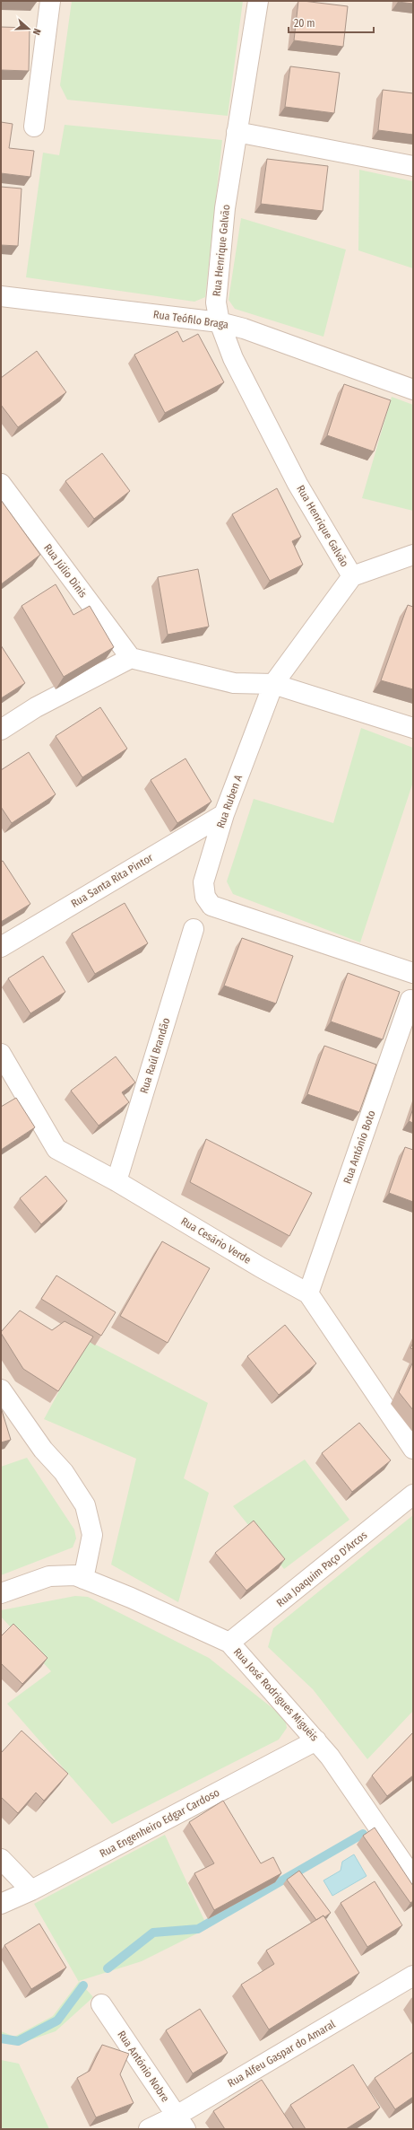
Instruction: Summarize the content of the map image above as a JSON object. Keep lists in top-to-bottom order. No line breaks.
{"streets":{"street":["Rua Henrique Galvão","Rua Teófilo Braga","Rua Júlio Dinis","Rua Ruben A","Rua Santa Rita Pintor","Rua Raúl Brandão","Rua António Boto","Rua Cesário Verde","Rua Joaquim Paço D'Arcos","Rua José Rodrigues Miguéis","Rua Engenheiro Edgar Cardoso","Rua Alfeu Gaspar do Amaral","Rua António Nobre"]},"crossings":[["Rua Henrique Galvão","Rua Teófilo Braga"],["Rua Henrique Galvão","Rua Ruben A"],["Rua Ruben A","Rua Santa Rita Pintor"],["Rua Raúl Brandão","Rua Cesário Verde"],["Rua António Boto","Rua Cesário Verde"],["Rua Joaquim Paço D'Arcos","Rua José Rodrigues Miguéis"],["Rua José Rodrigues Miguéis","Rua Engenheiro Edgar Cardoso"],["Rua Alfeu Gaspar do Amaral","Rua António Nobre"]],"scale_bar":"20 m","north":"right"}
